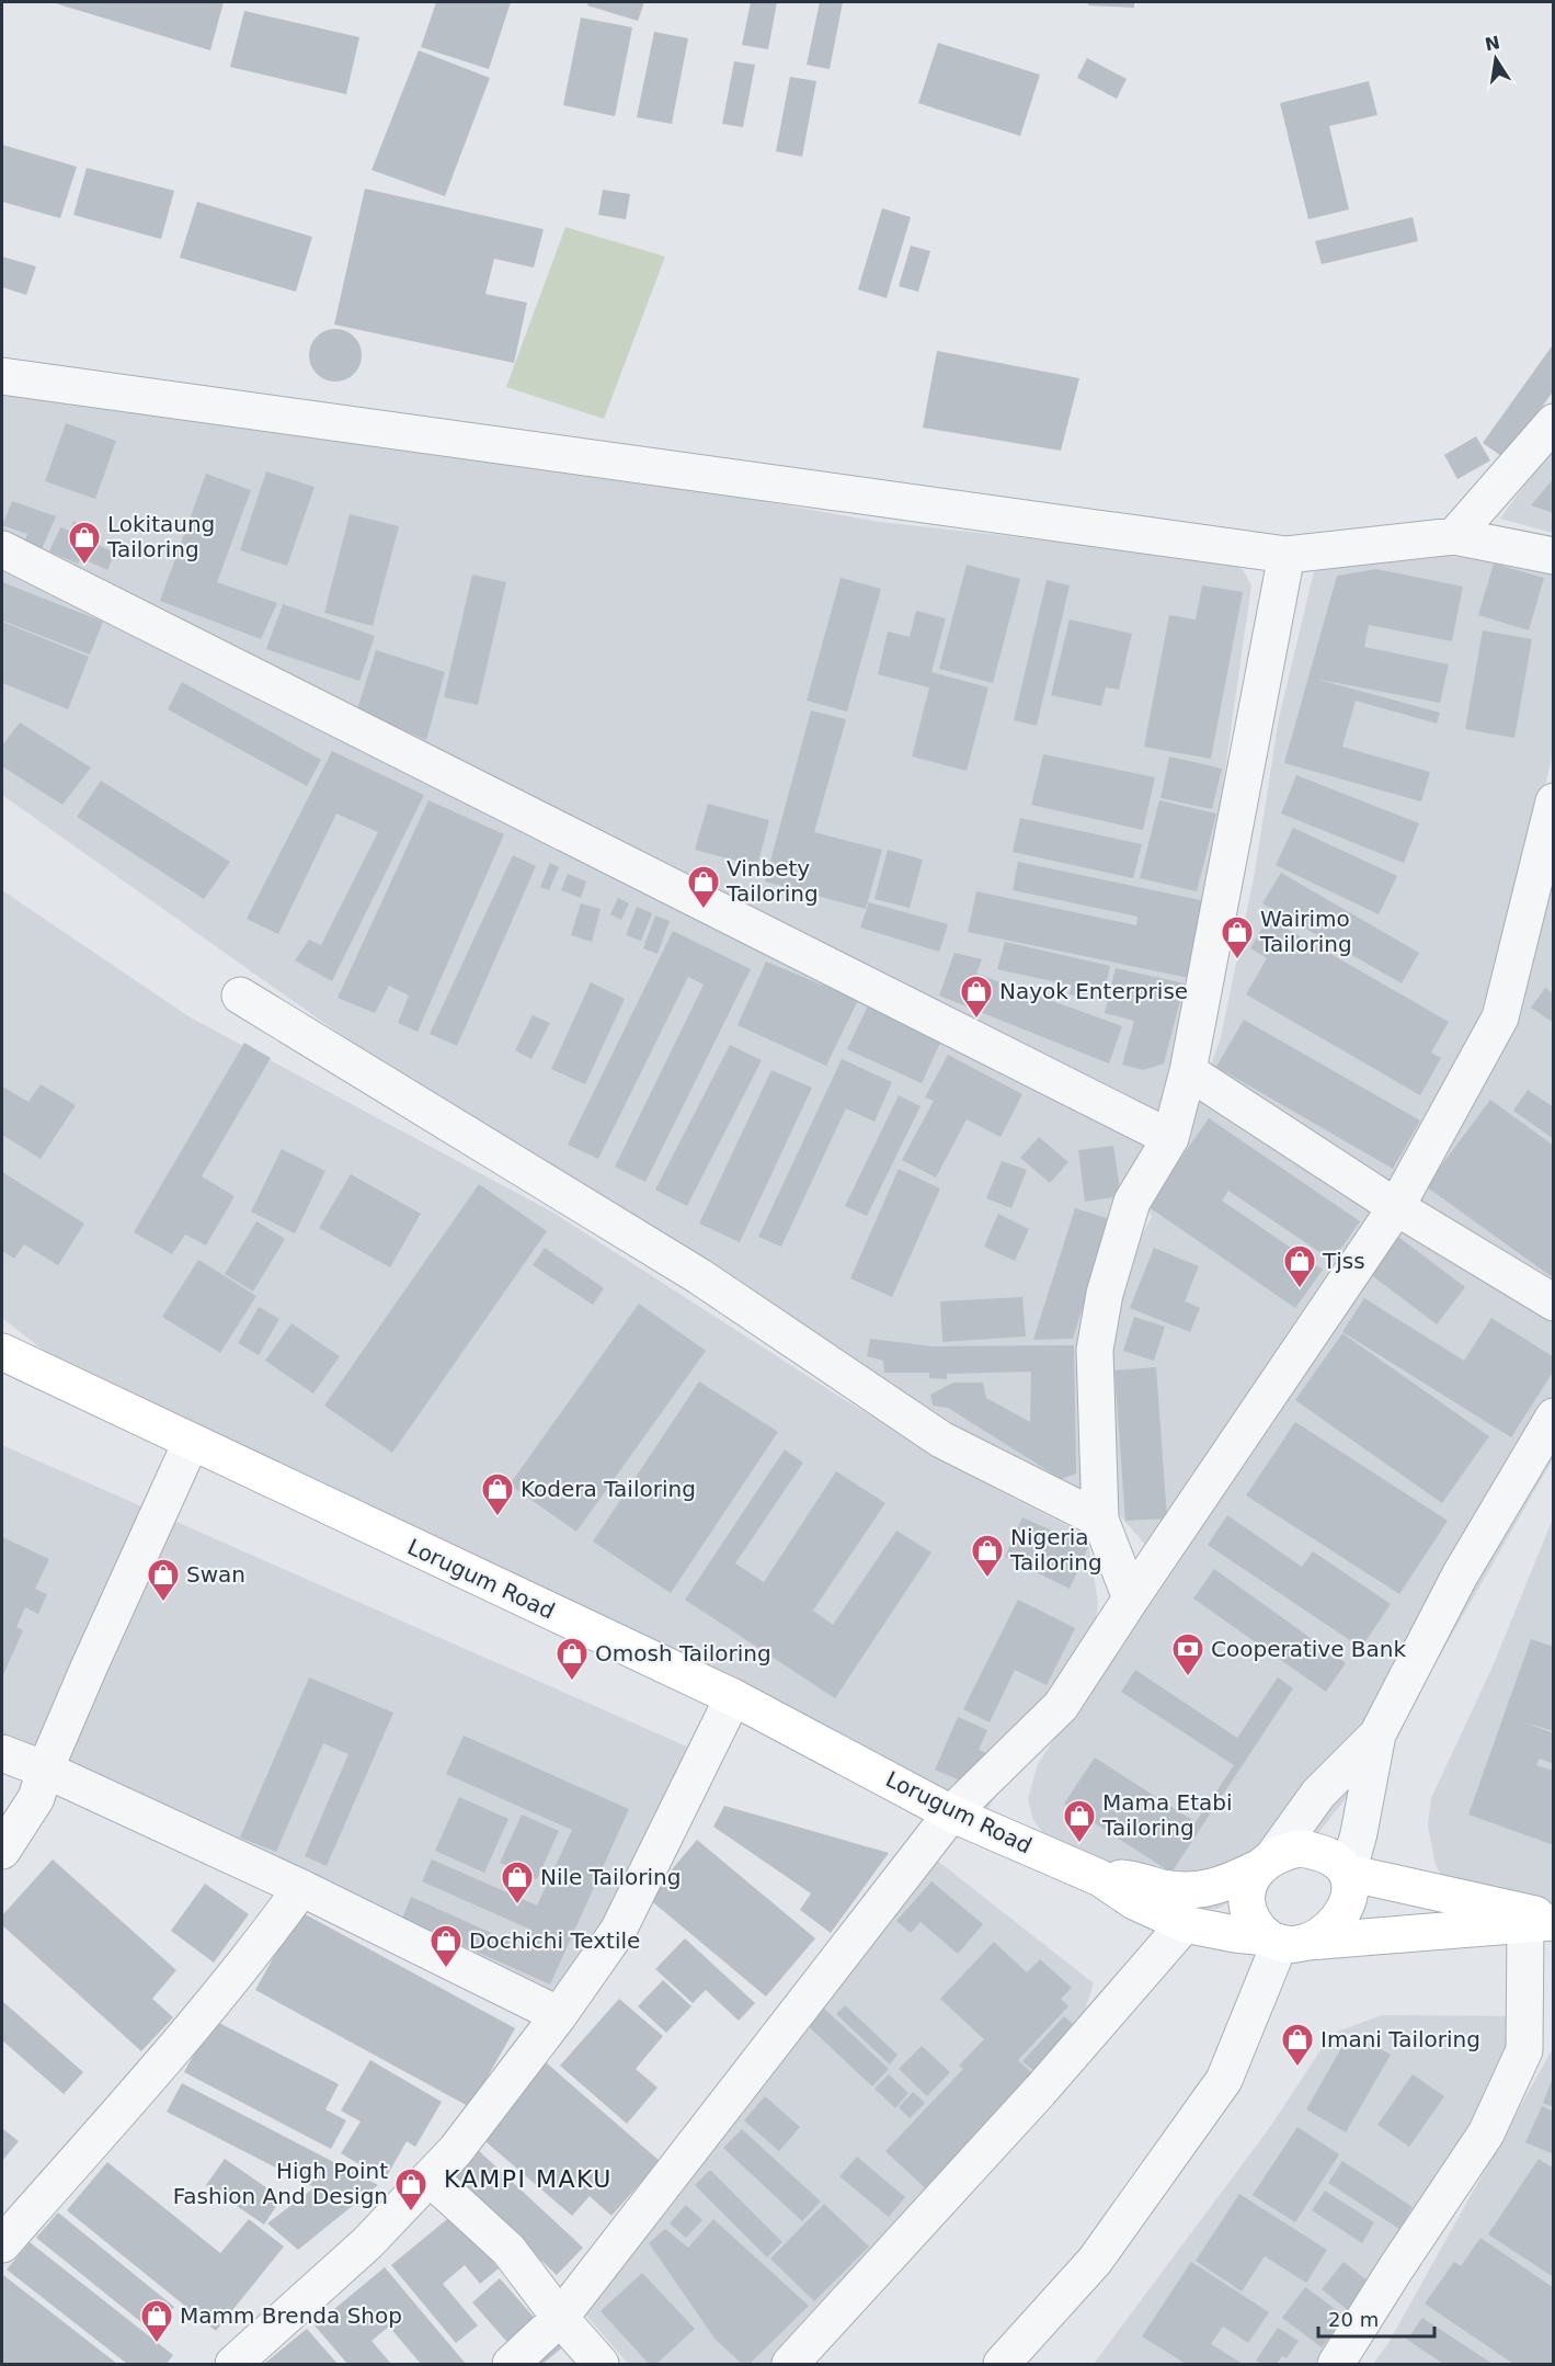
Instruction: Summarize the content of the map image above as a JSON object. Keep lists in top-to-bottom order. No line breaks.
{"streets":{"main road":["Lorugum Road"]},"districts":["KAMPI MAKU"],"places":{"shop":["Lokitaung Tailoring","Vinbety Tailoring","Wairimo Tailoring","Nayok Enterprise","Tjss","Kodera Tailoring","Nigeria Tailoring","Swan","Omosh Tailoring","Mama Etabi Tailoring","Nile Tailoring","Dochichi Textile","Imani Tailoring","High Point Fashion And Design","Mamm Brenda Shop"],"bank":["Cooperative Bank"]},"scale_bar":"20 m","north":"top"}
